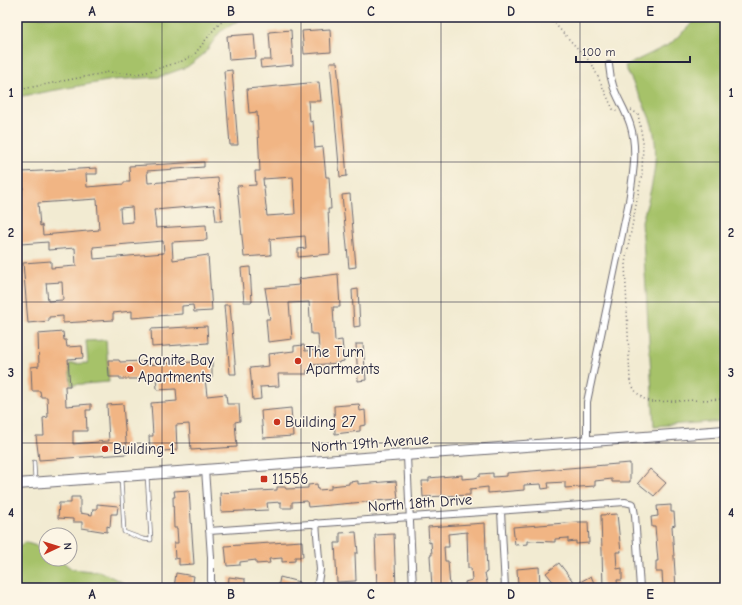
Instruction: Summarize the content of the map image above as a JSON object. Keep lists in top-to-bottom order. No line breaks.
{"streets":{"main road":["North 19th Avenue"],"street":["North 18th Drive"]},"places":{"other":["The Turn Apartments","Granite Bay Apartments","Building 27","Building 1"],"transit":["11556"]},"scale_bar":"100 m","north":"right","grid":{"columns":["A","B","C","D","E"],"rows":["1","2","3","4"]}}
